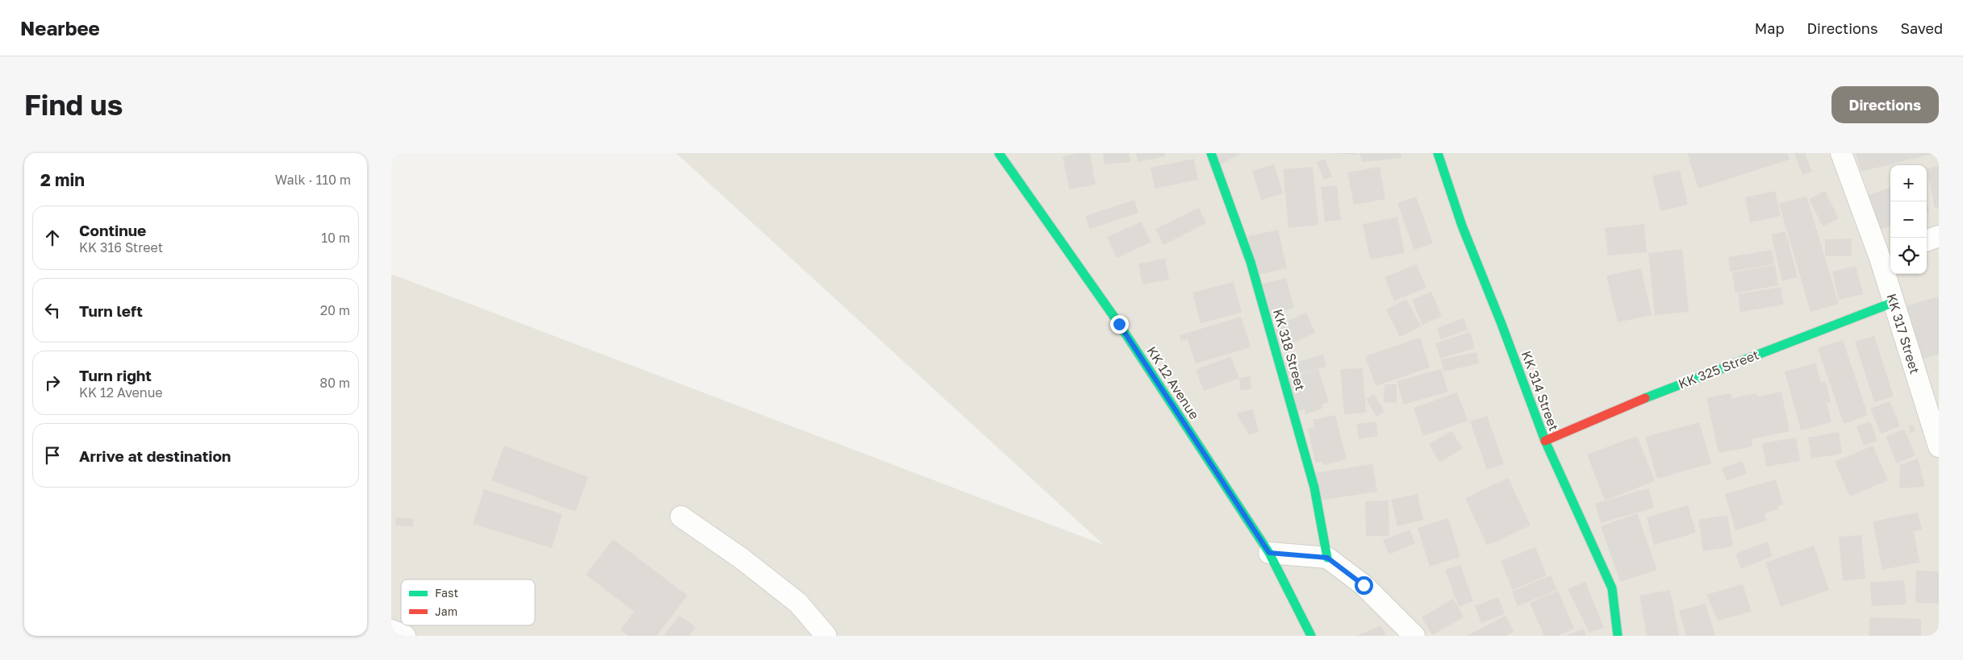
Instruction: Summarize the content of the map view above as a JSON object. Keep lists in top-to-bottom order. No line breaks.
{"streets":{"street":["KK 317 Street","KK 318 Street","KK 325 Street","KK 12 Avenue","KK 314 Street"]},"crossings":[["KK 317 Street","KK 325 Street"],["KK 325 Street","KK 314 Street"]],"legend":["Fast","Jam"],"page":{"header":"Nearbee","nav":["Map","Directions","Saved"],"buttons":"Directions","title":"Find us","heading":["2 min","Walk · 110 m"],"map_buttons":["+","−"],"list":[["Continue","KK 316 Street","10 m"],["Turn left","20 m"],["Turn right","KK 12 Avenue","80 m"],"Arrive at destination"]}}
